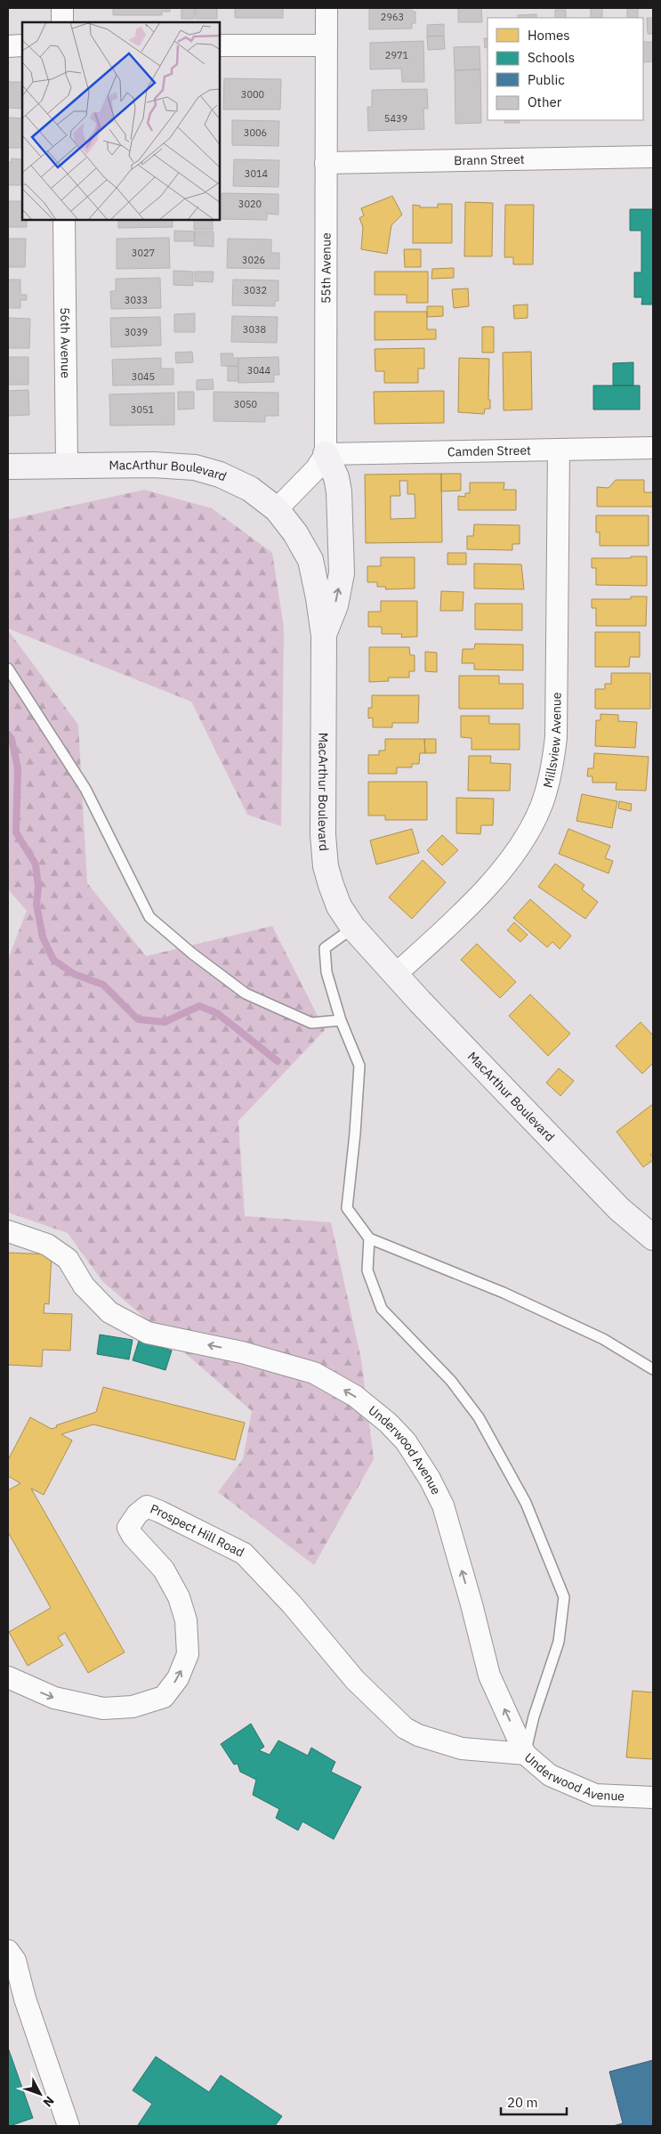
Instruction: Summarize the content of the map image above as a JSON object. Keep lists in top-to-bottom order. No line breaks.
{"streets":{"main road":["MacArthur Boulevard"],"street":["Brann Street","55th Avenue","56th Avenue","Camden Street","Millsview Avenue","Underwood Avenue","Prospect Hill Road"]},"crossings":[["Brann Street","55th Avenue"],["55th Avenue","Camden Street"],["56th Avenue","MacArthur Boulevard"],["Camden Street","Millsview Avenue"],["MacArthur Boulevard","Millsview Avenue"],["Underwood Avenue","Prospect Hill Road"]],"one_way":["Underwood Avenue"],"house_numbers":["2963","2971","3000","5439","3006","3014","3020","3027","3026","3032","3033","3038","3039","3044","3045","3050","3051"],"legend":["Homes","Schools","Public","Other"],"scale_bar":"20 m","north":"bottom right"}
